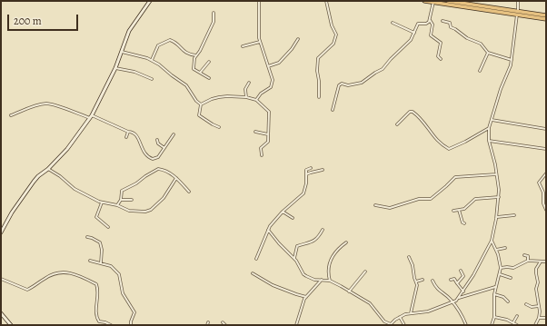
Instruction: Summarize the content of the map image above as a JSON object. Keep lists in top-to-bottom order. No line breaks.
{"scale_bar":"200 m"}
